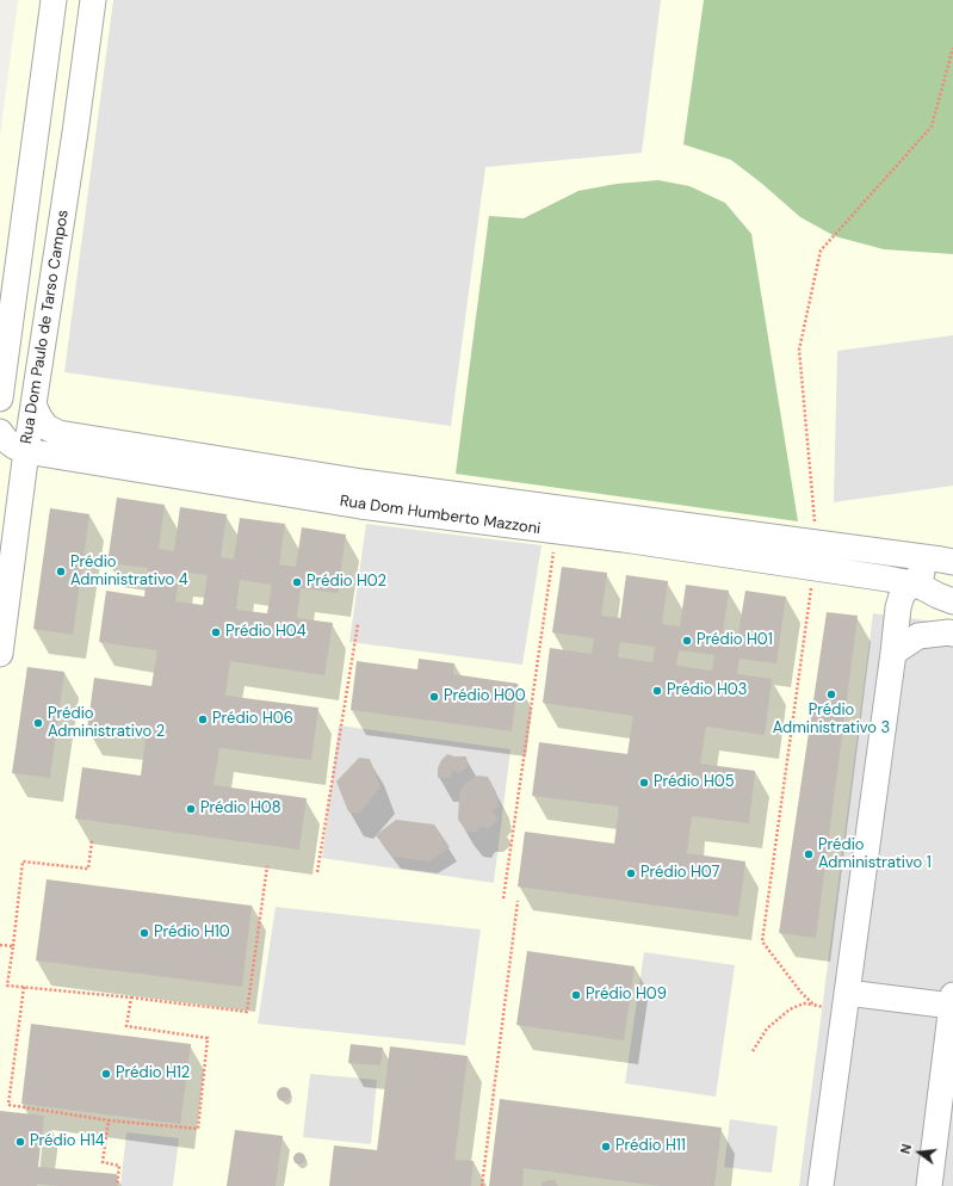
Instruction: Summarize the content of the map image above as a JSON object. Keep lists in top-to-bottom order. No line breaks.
{"streets":{"street":["Rua Dom Paulo de Tarso Campos","Rua Dom Humberto Mazzoni"]},"crossings":[["Rua Dom Paulo de Tarso Campos","Rua Dom Humberto Mazzoni"]],"places":["Prédio Administrativo 4","Prédio H02","Prédio H04","Prédio H01","Prédio H03","Prédio Administrativo 3","Prédio H00","Prédio H06","Prédio Administrativo 2","Prédio H05","Prédio H08","Prédio Administrativo 1","Prédio H07","Prédio H10","Prédio H09","Prédio H12","Prédio H14","Prédio H11"],"north":"left"}
